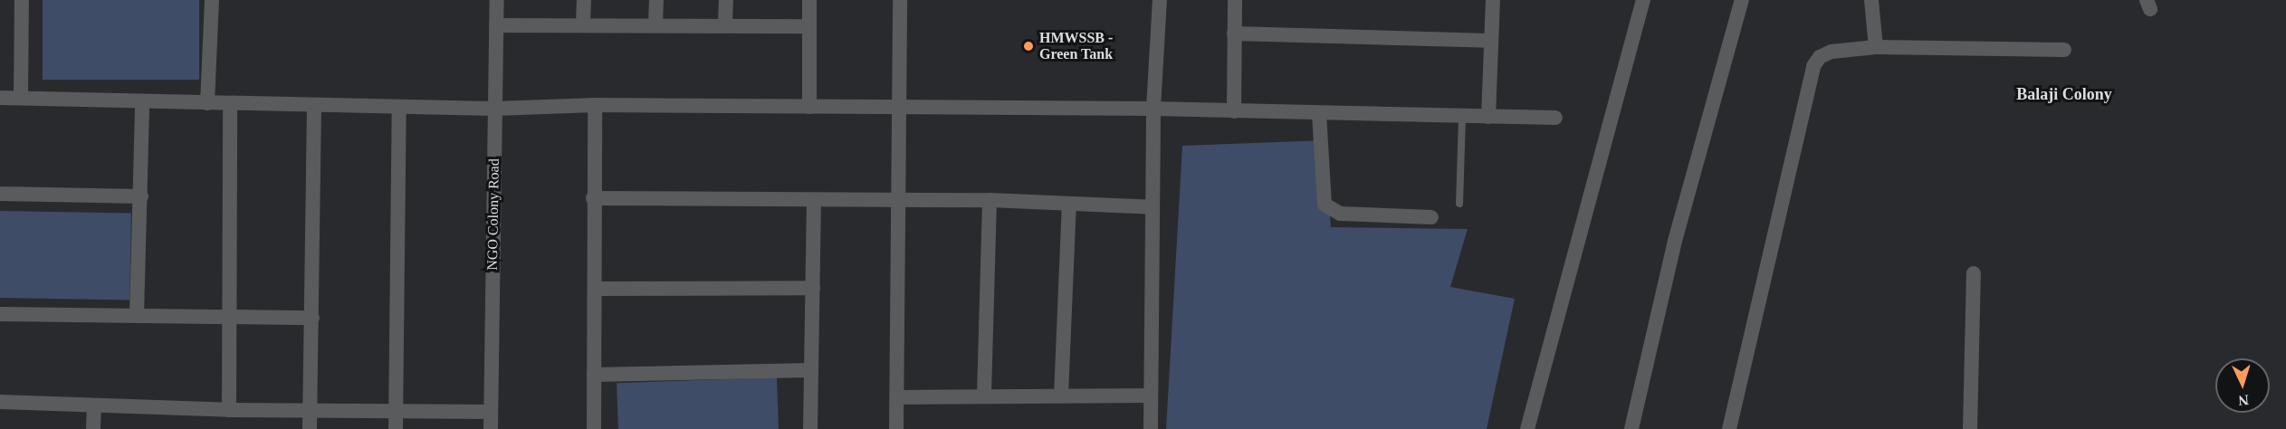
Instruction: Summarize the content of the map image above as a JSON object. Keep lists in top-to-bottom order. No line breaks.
{"streets":{"street":["NGO Colony Road"]},"districts":["Balaji Colony"],"places":["HMWSSB - Green Tank"],"north":"bottom"}
